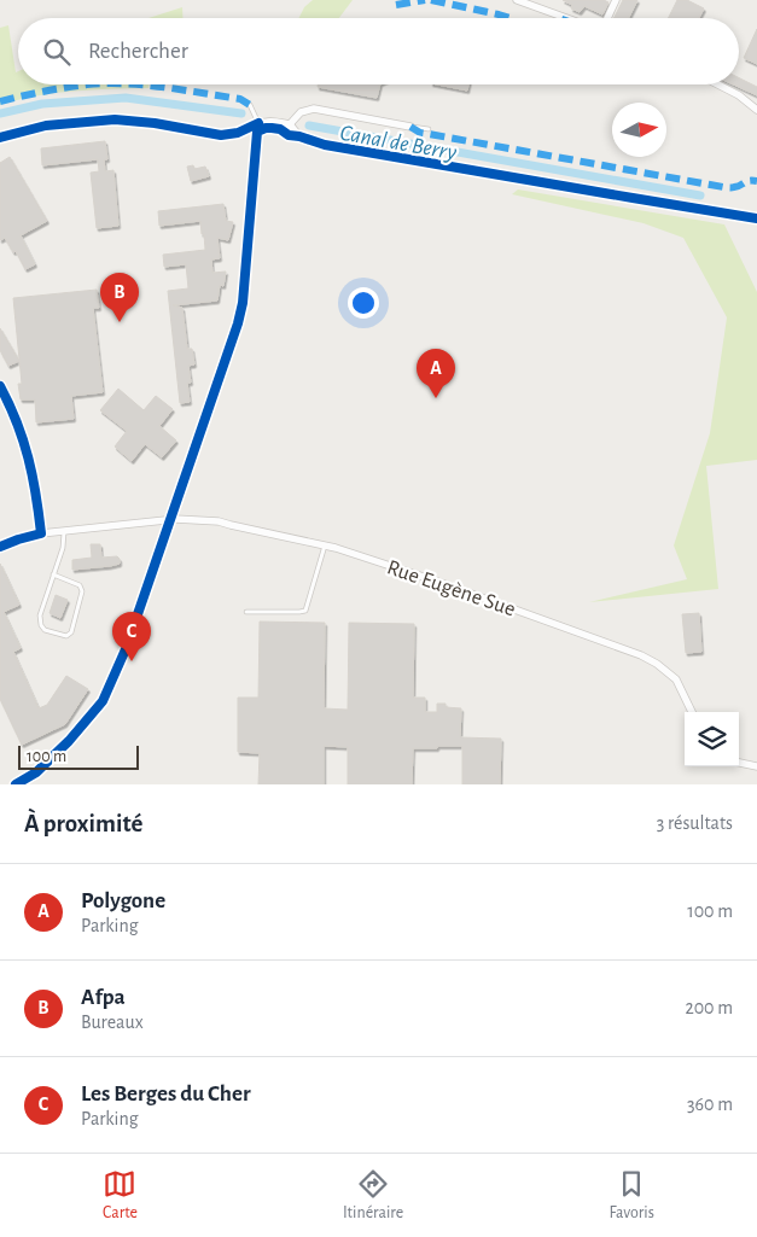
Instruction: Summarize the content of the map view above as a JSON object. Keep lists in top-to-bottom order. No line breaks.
{"streets":{"street":["Rue Eugène Sue"]},"water":["Canal de Berry"],"scale_bar":"100 m","north":"right","page":{"search":"Rechercher","pins":["B","A","C"],"scale":"100 m","heading":["À proximité","3 résultats"],"list":[{"mark":"A","name":"Polygone","note":"Parking","value":"100 m"},{"mark":"B","name":"Afpa","note":"Bureaux","value":"200 m"},{"mark":"C","name":"Les Berges du Cher","note":"Parking","value":"360 m"}],"nav":["Carte","Itinéraire","Favoris"]}}
